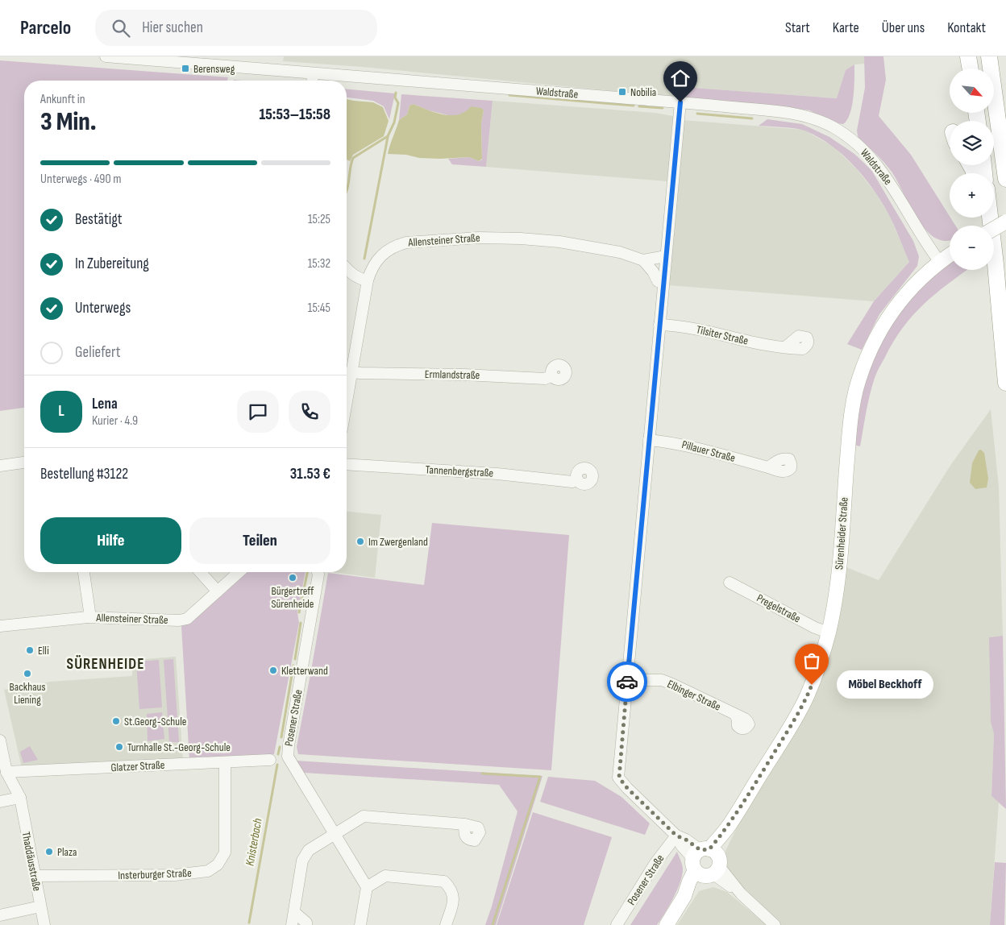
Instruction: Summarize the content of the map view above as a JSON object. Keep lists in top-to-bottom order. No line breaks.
{"streets":{"main road":["Sürenheider Straße"],"street":["Waldstraße","Allensteiner Straße","Tilsiter Straße","Ermlandstraße","Pillauer Straße","Tannenbergstraße","Pregelstraße","Elbinger Straße","Posener Straße","Glatzer Straße","Thaddäusstraße","Insterburger Straße"]},"crossings":[["Waldstraße","Sürenheider Straße"],["Allensteiner Straße","Ermlandstraße"],["Sürenheider Straße","Pregelstraße"],["Glatzer Straße","Thaddäusstraße"],["Glatzer Straße","Insterburger Straße"],["Thaddäusstraße","Insterburger Straße"]],"districts":["SÜRENHEIDE"],"water":["Knisterbach"],"places":{"transit":["Berensweg","Nobilia"],"other":["Im Zwergenland","Bürgertreff Sürenheide","Elli","Kletterwand","Backhaus Liening","Möbel Beckhoff","St.Georg-Schule","Turnhalle St.-Georg-Schule","Plaza"]},"north":"bottom right","page":{"header":"Parcelo","search":"Hier suchen","nav":["Start","Karte","Über uns","Kontakt"],"map_buttons":["+","−"],"heading":["3 Min.","Ankunft in","15:53–15:58"],"panel":["Lena","Kurier · 4.9","Bestellung #3122","31.53 €"],"bar":"Unterwegs · 490 m","list":[["Bestätigt","15:25"],["In Zubereitung","15:32"],["Unterwegs","15:45"],"Geliefert"],"round":"L","buttons":["Hilfe","Teilen"],"bubble":"Möbel Beckhoff"}}
